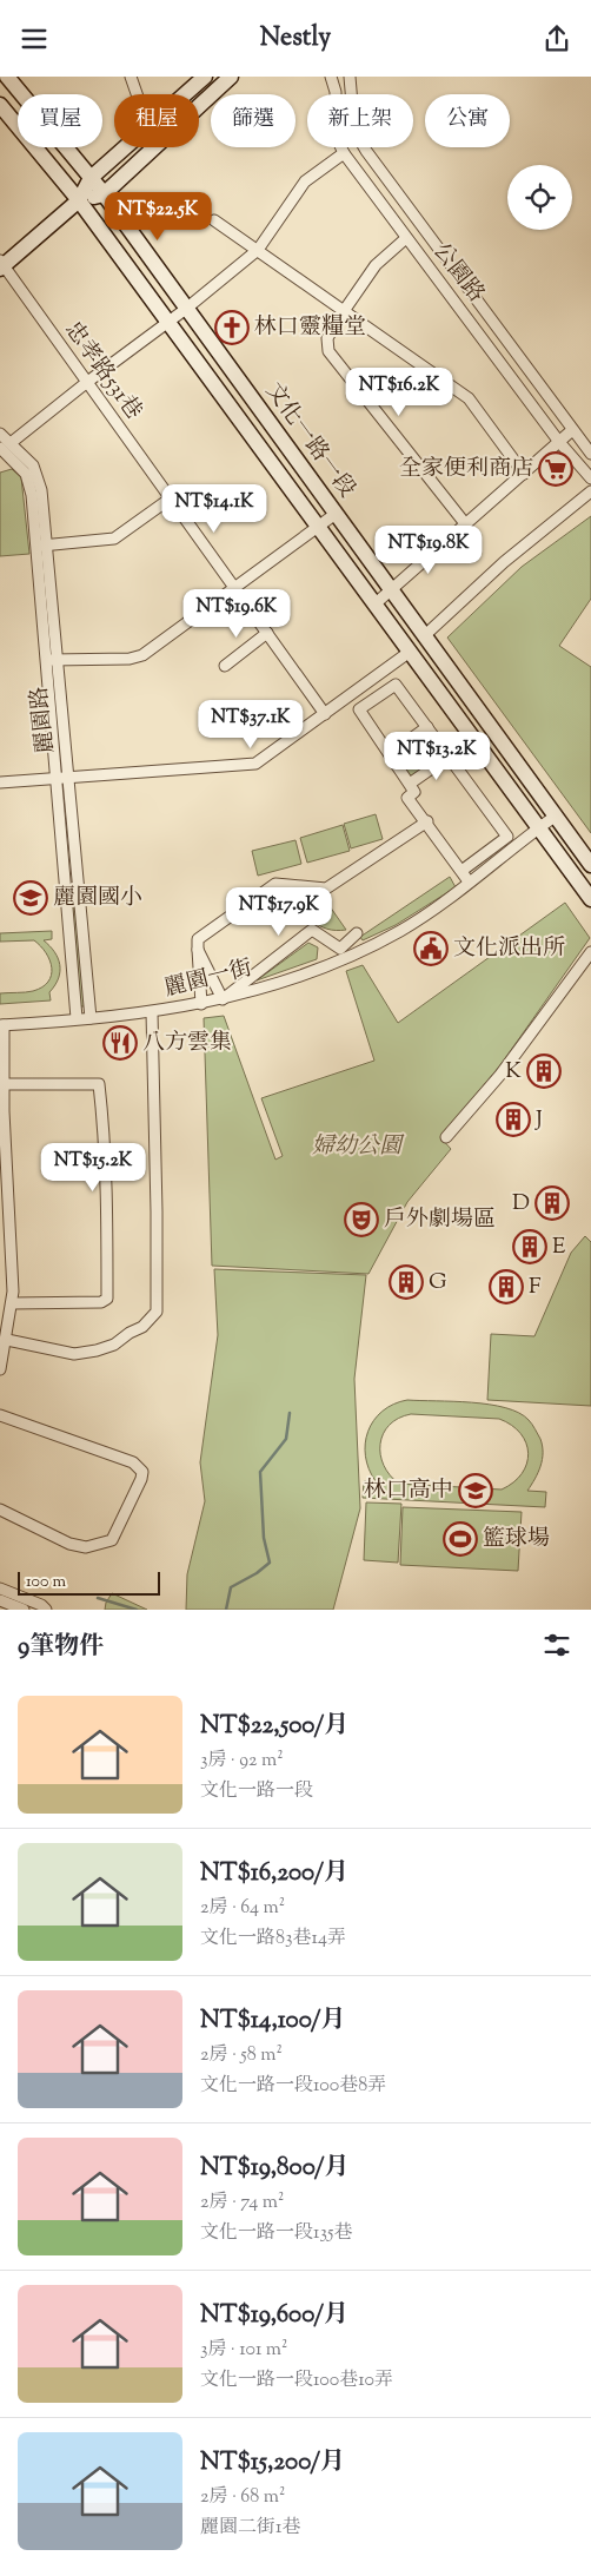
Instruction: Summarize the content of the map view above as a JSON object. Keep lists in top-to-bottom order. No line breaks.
{"streets":{"main road":["文化一路一段"],"street":["公園路","忠孝路531巷","麗園路","麗園一街"]},"crossings":[["文化一路一段","麗園一街"],["麗園路","麗園一街"]],"parks":["婦幼公園"],"places":{"church":["林口靈糧堂"],"supermarket":["全家便利商店"],"school or university":["麗園國小","林口高中"],"public building":["文化派出所"],"restaurant":["八方雲集"],"building":["K","J","D","E","G","F"],"theatre":["戶外劇場區"],"sports":["籃球場"]},"scale_bar":"100 m","page":{"header":"Nestly","chip":["買屋","租屋","篩選","新上架","公寓"],"price":["NT$22.5K","NT$16.2K","NT$14.1K","NT$19.8K","NT$19.6K","NT$37.1K","NT$13.2K","NT$17.9K","NT$15.2K"],"scale":"100 m","heading":"9筆物件","list":[{"name":"NT$22,500/月","note":"3房 · 92 m² · 文化一路一段"},{"name":"NT$16,200/月","note":"2房 · 64 m² · 文化一路83巷14弄"},{"name":"NT$14,100/月","note":"2房 · 58 m² · 文化一路一段100巷8弄"},{"name":"NT$19,800/月","note":"2房 · 74 m² · 文化一路一段135巷"},{"name":"NT$19,600/月","note":"3房 · 101 m² · 文化一路一段100巷10弄"},{"name":"NT$15,200/月","note":"2房 · 68 m² · 麗園二街1巷"}]}}
